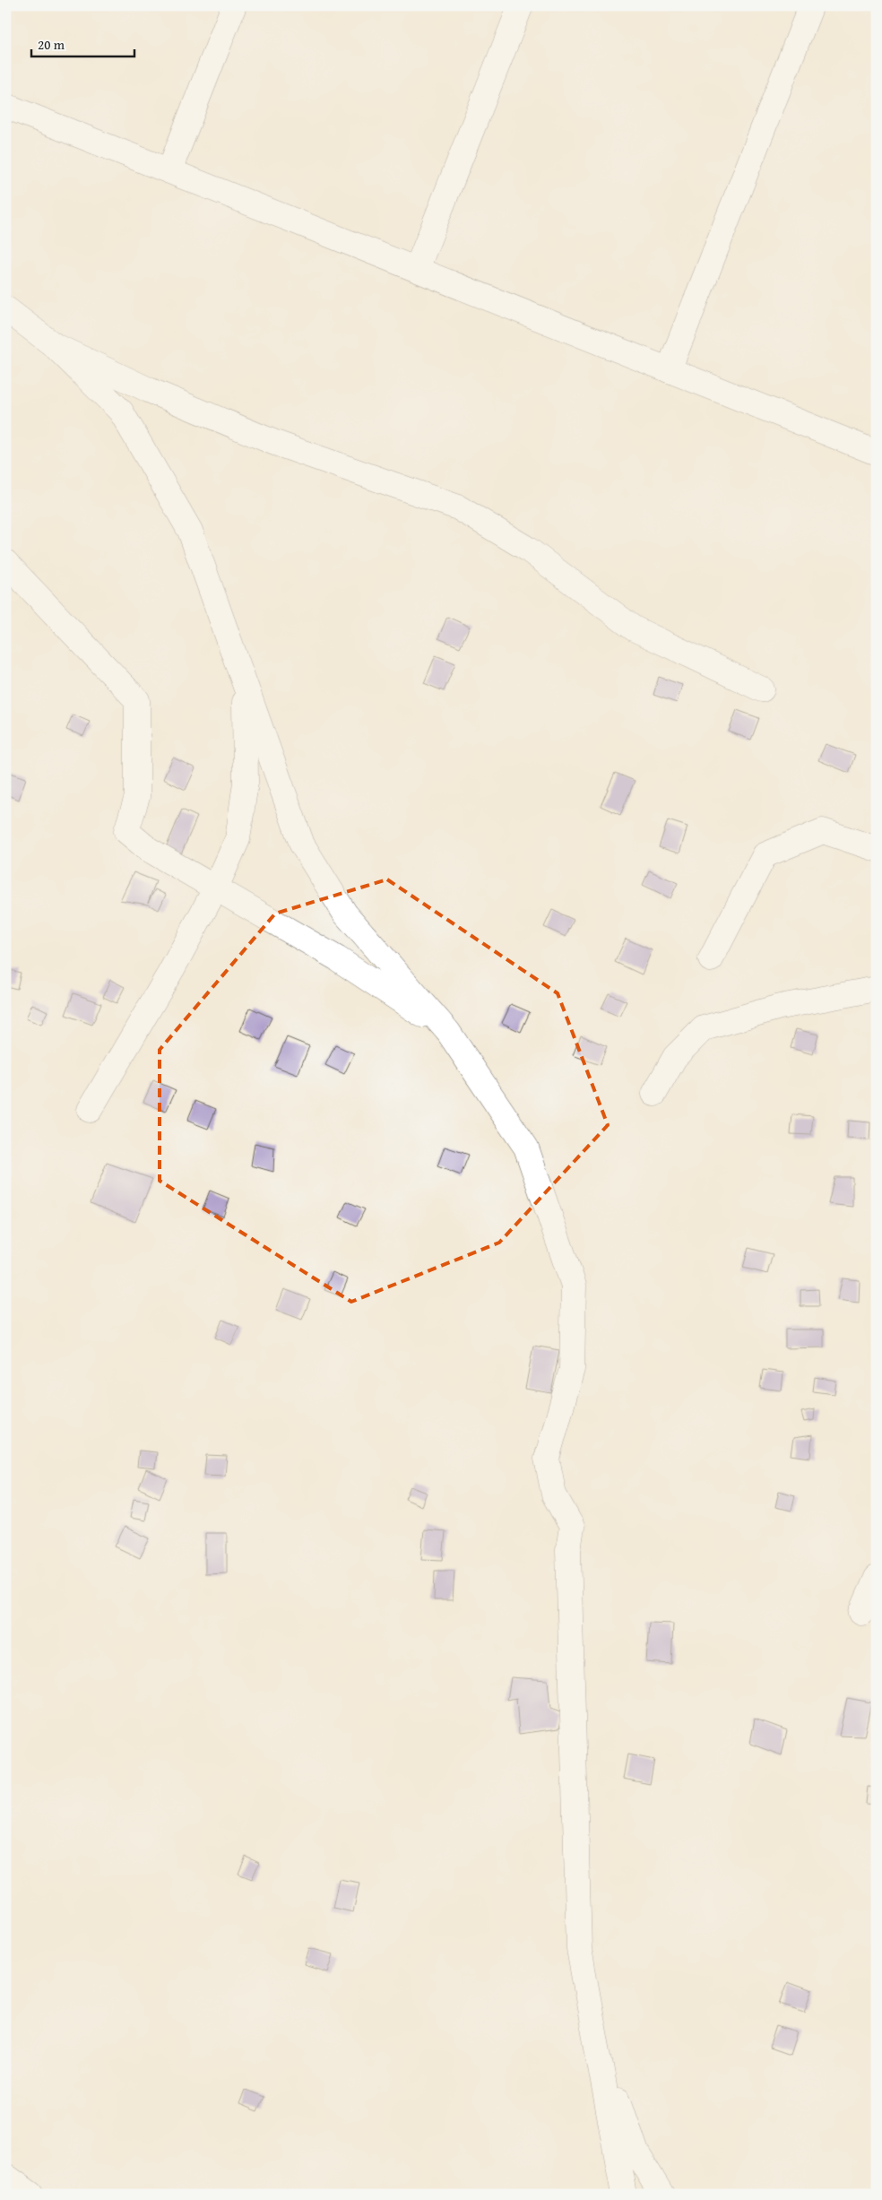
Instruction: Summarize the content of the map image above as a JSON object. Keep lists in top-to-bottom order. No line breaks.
{"scale_bar":"20 m"}
